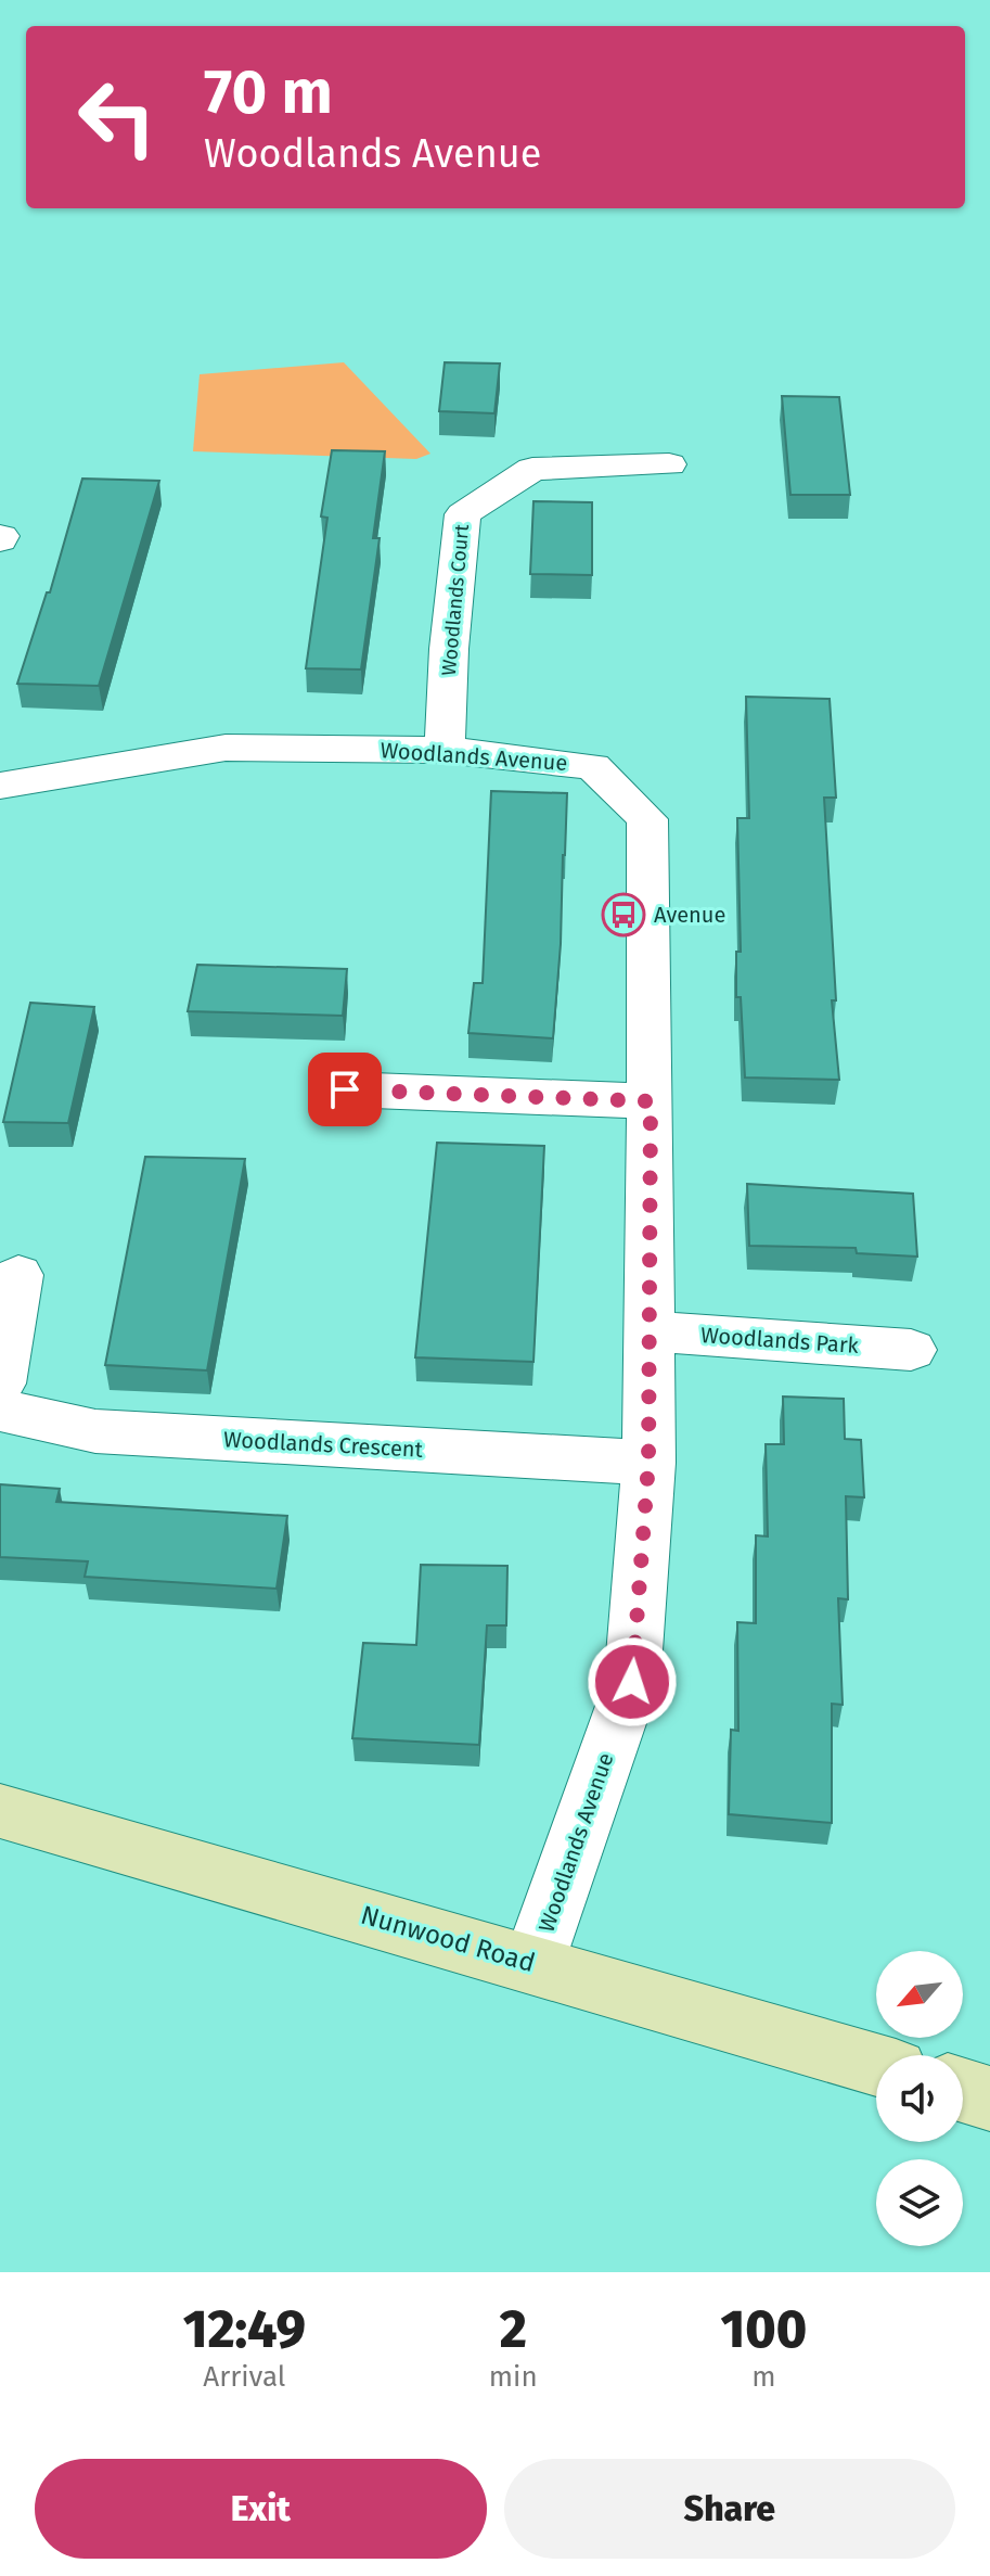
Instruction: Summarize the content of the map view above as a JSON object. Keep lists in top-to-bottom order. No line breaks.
{"streets":{"street":["Woodlands Court","Woodlands Avenue","Woodlands Park","Woodlands Crescent","Nunwood Road"]},"crossings":[["Woodlands Court","Woodlands Avenue"],["Woodlands Avenue","Woodlands Park"],["Woodlands Avenue","Woodlands Crescent"],["Woodlands Avenue","Nunwood Road"]],"places":{"bus stop":["Avenue"]},"north":"bottom left","page":{"turn":["70 m","Woodlands Avenue"],"eta":["12:49","Arrival","2","min","100","m"],"buttons":["Exit","Share"]}}
